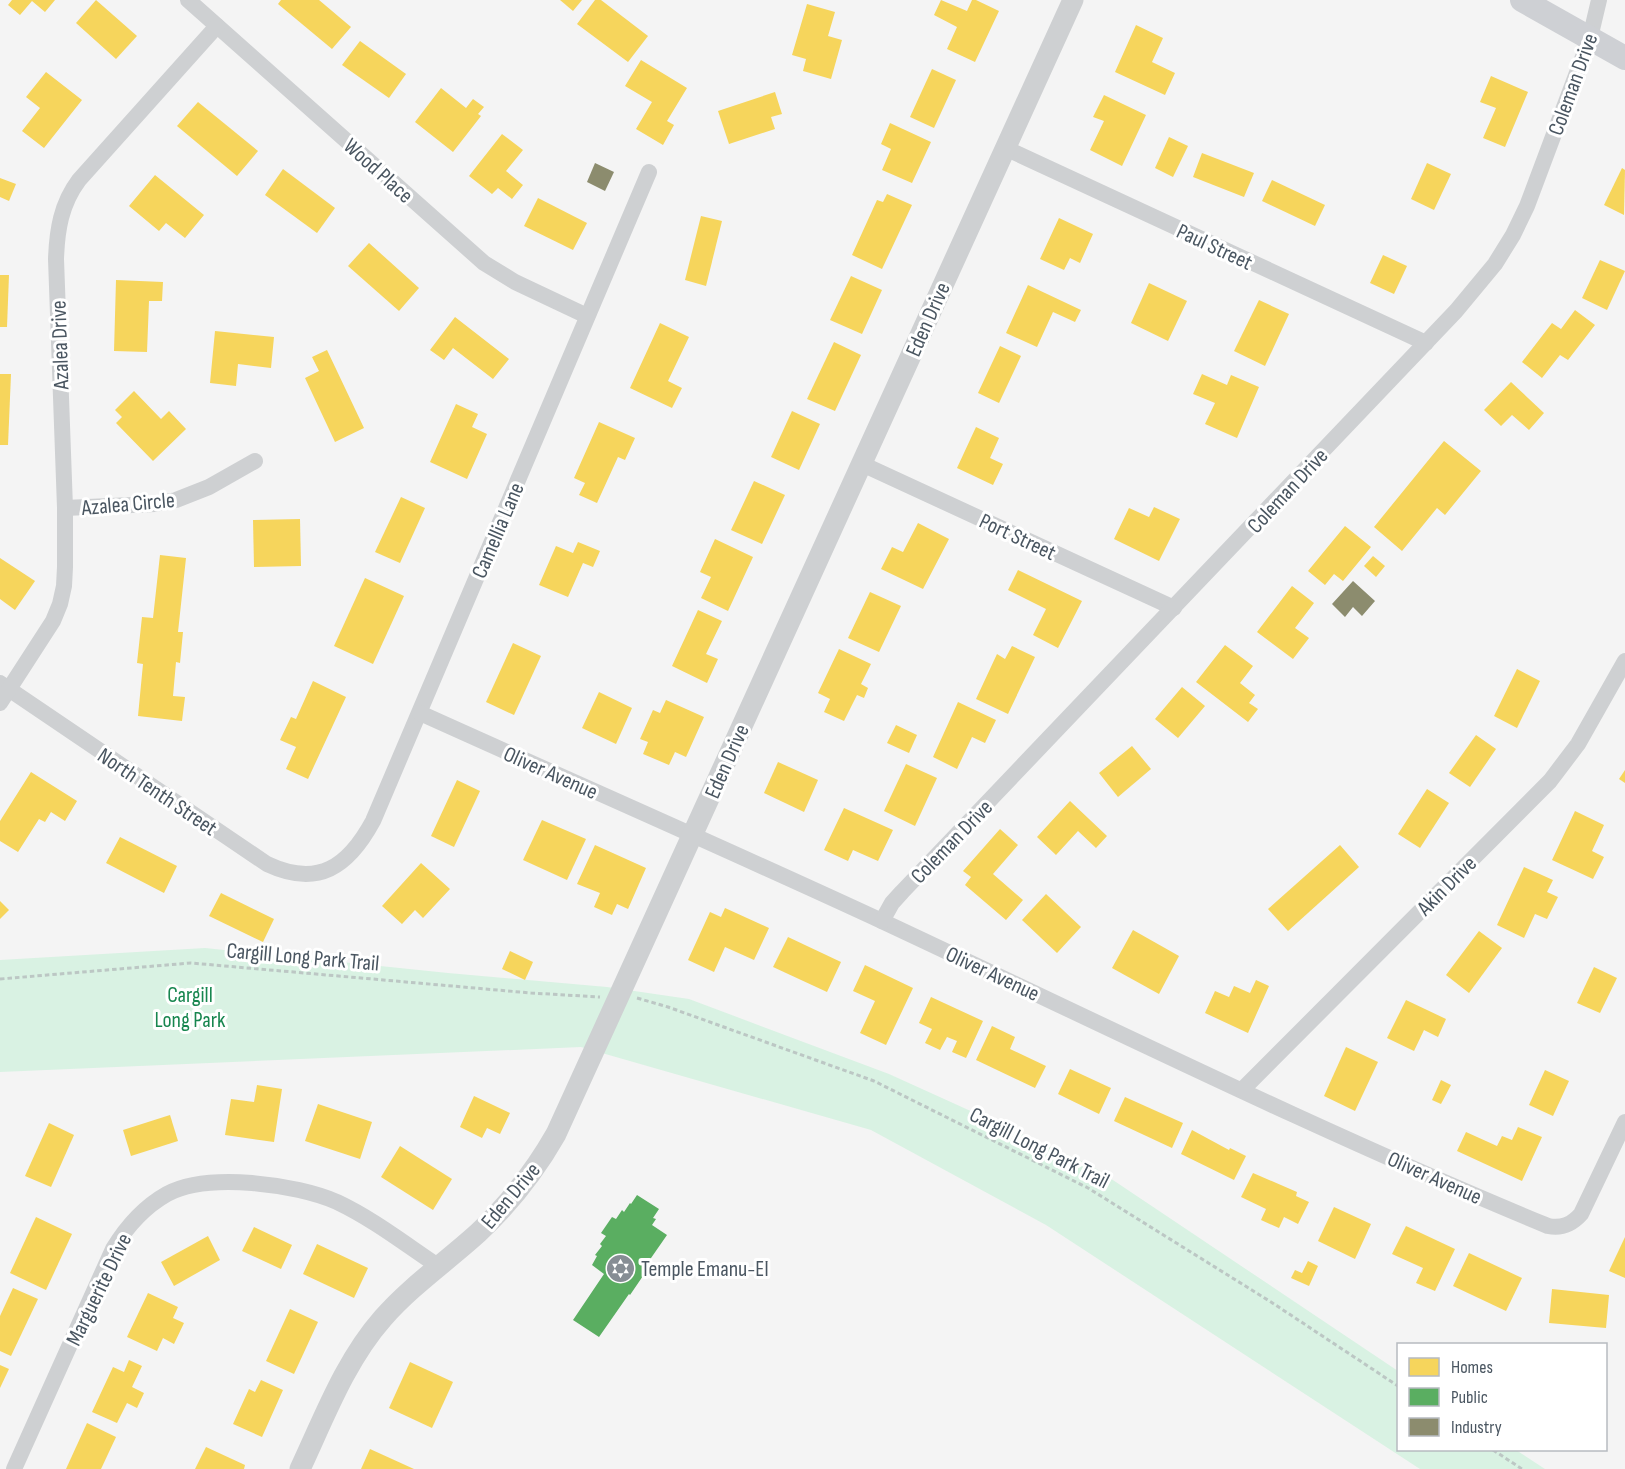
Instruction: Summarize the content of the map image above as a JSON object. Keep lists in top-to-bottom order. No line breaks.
{"streets":{"street":["Coleman Drive","Wood Place","Paul Street","Eden Drive","Azalea Drive","Azalea Circle","Camellia Lane","Port Street","Oliver Avenue","North Tenth Street","Akin Drive","Marguerite Drive"],"path":["Cargill Long Park Trail"]},"crossings":[["Coleman Drive","Paul Street"],["Coleman Drive","Port Street"],["Coleman Drive","Oliver Avenue"],["Wood Place","Azalea Drive"],["Wood Place","Camellia Lane"],["Paul Street","Eden Drive"],["Eden Drive","Port Street"],["Eden Drive","Oliver Avenue"],["Eden Drive","Marguerite Drive"],["Azalea Drive","Azalea Circle"],["Azalea Drive","North Tenth Street"],["Camellia Lane","Oliver Avenue"],["Camellia Lane","North Tenth Street"],["Oliver Avenue","Akin Drive"]],"parks":["Cargill Long Park"],"places":{"synagogue":["Temple Emanu-El"]},"legend":["Homes","Public","Industry"]}
